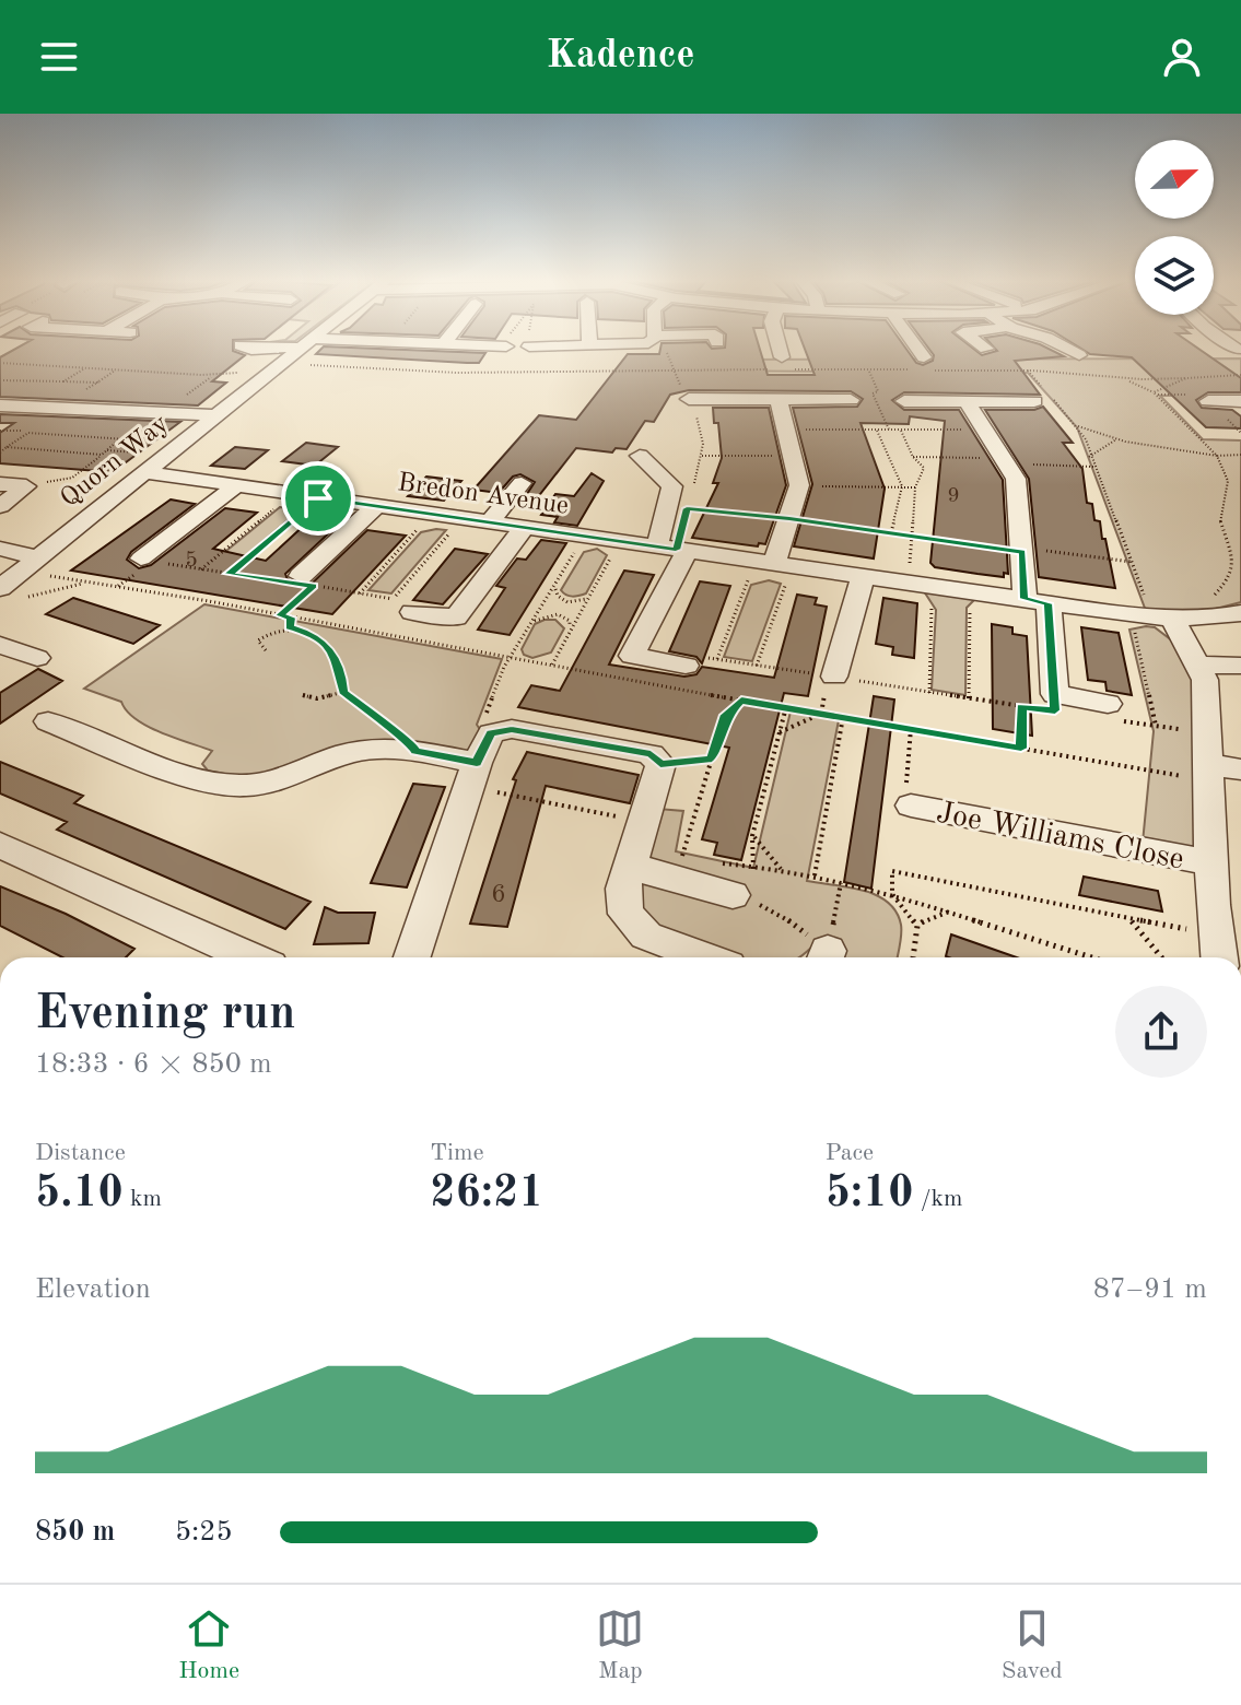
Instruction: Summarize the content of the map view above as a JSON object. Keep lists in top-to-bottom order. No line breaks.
{"streets":{"street":["Quorn Way","Bredon Avenue","Joe Williams Close"]},"crossings":[["Quorn Way","Bredon Avenue"]],"house_numbers":["9","5","6"],"north":"right","page":{"header":"Kadence","heading":["Evening run","18:33 · 6 × 850 m"],"stats":[["Distance","5.10 km"],["Time","26:21"],["Pace","5:10 /km"]],"chart":["Elevation","87–91 m"],"list":[{"name":"850 m","note":"5:25"}],"tabs":["Home","Map","Saved"]}}
